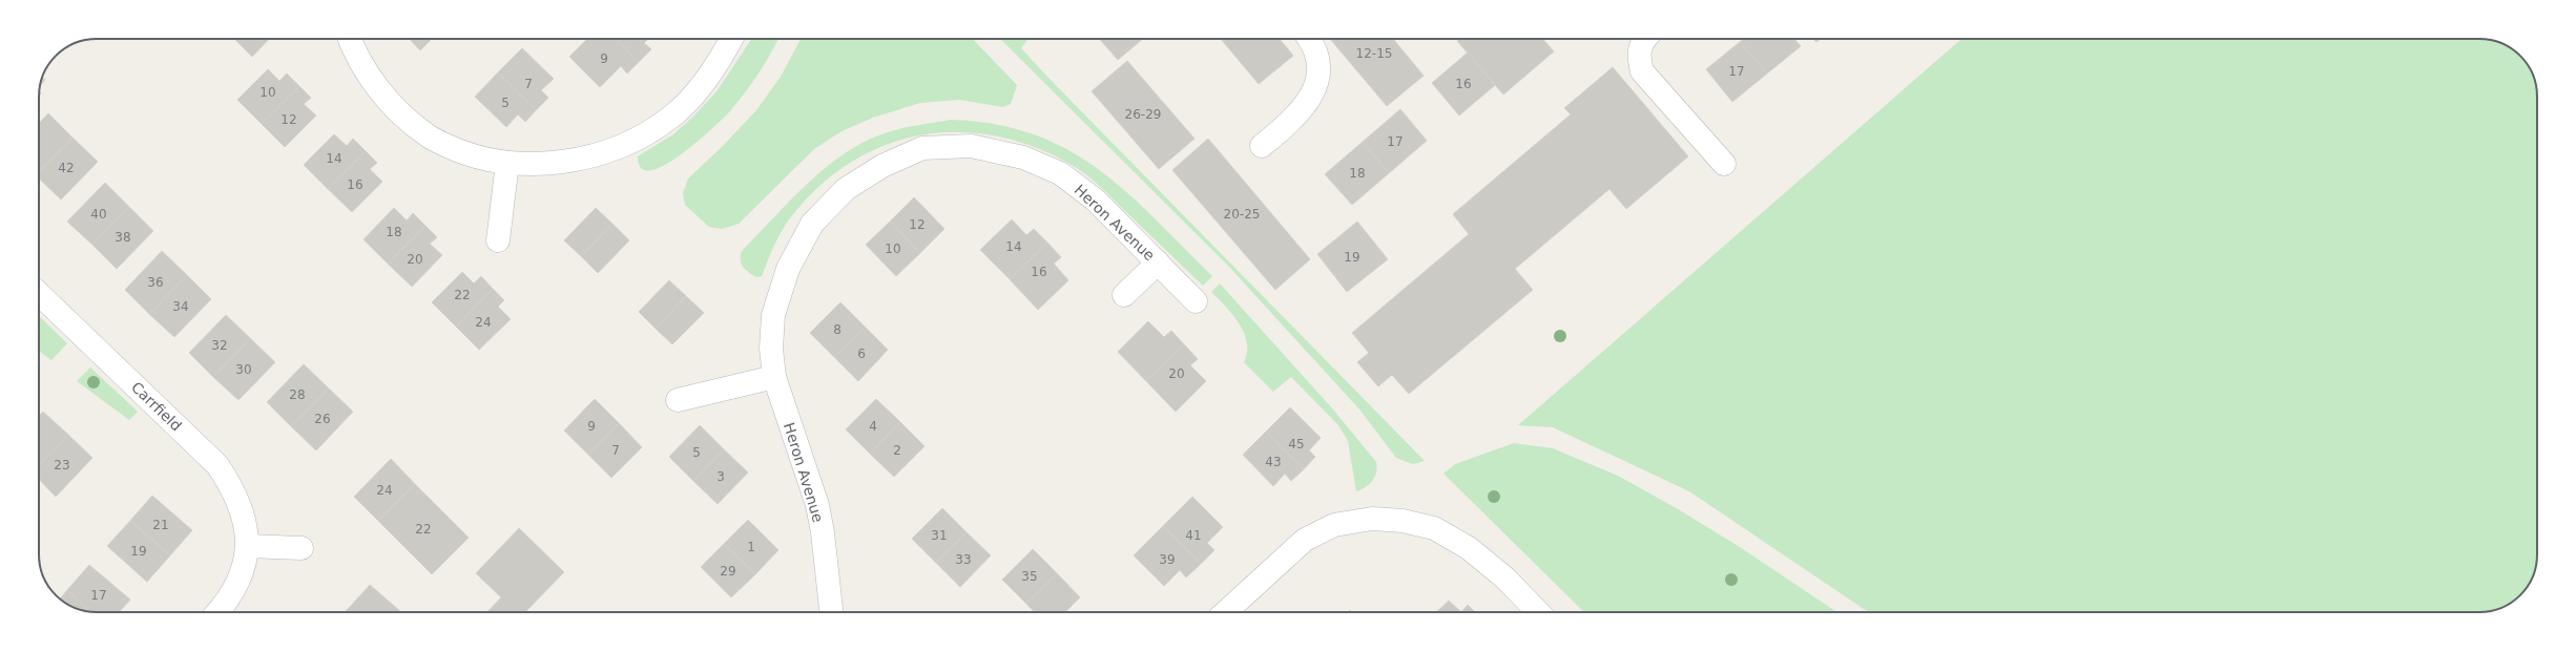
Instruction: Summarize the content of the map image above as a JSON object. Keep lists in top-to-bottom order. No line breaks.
{"streets":{"street":["Heron Avenue","Carrfield"]},"house_numbers":["12-15","9","17","7","16","10","5","26-29","12","17","14","42","18","16","40","20-25","12","18","38","14","10","19","20","16","36","22","34","24","8","32","6","30","20","28","26","9","4","45","7","2","5","43","23","3","24","21","22","31","41","1","19","33","39","29","35","17"]}
